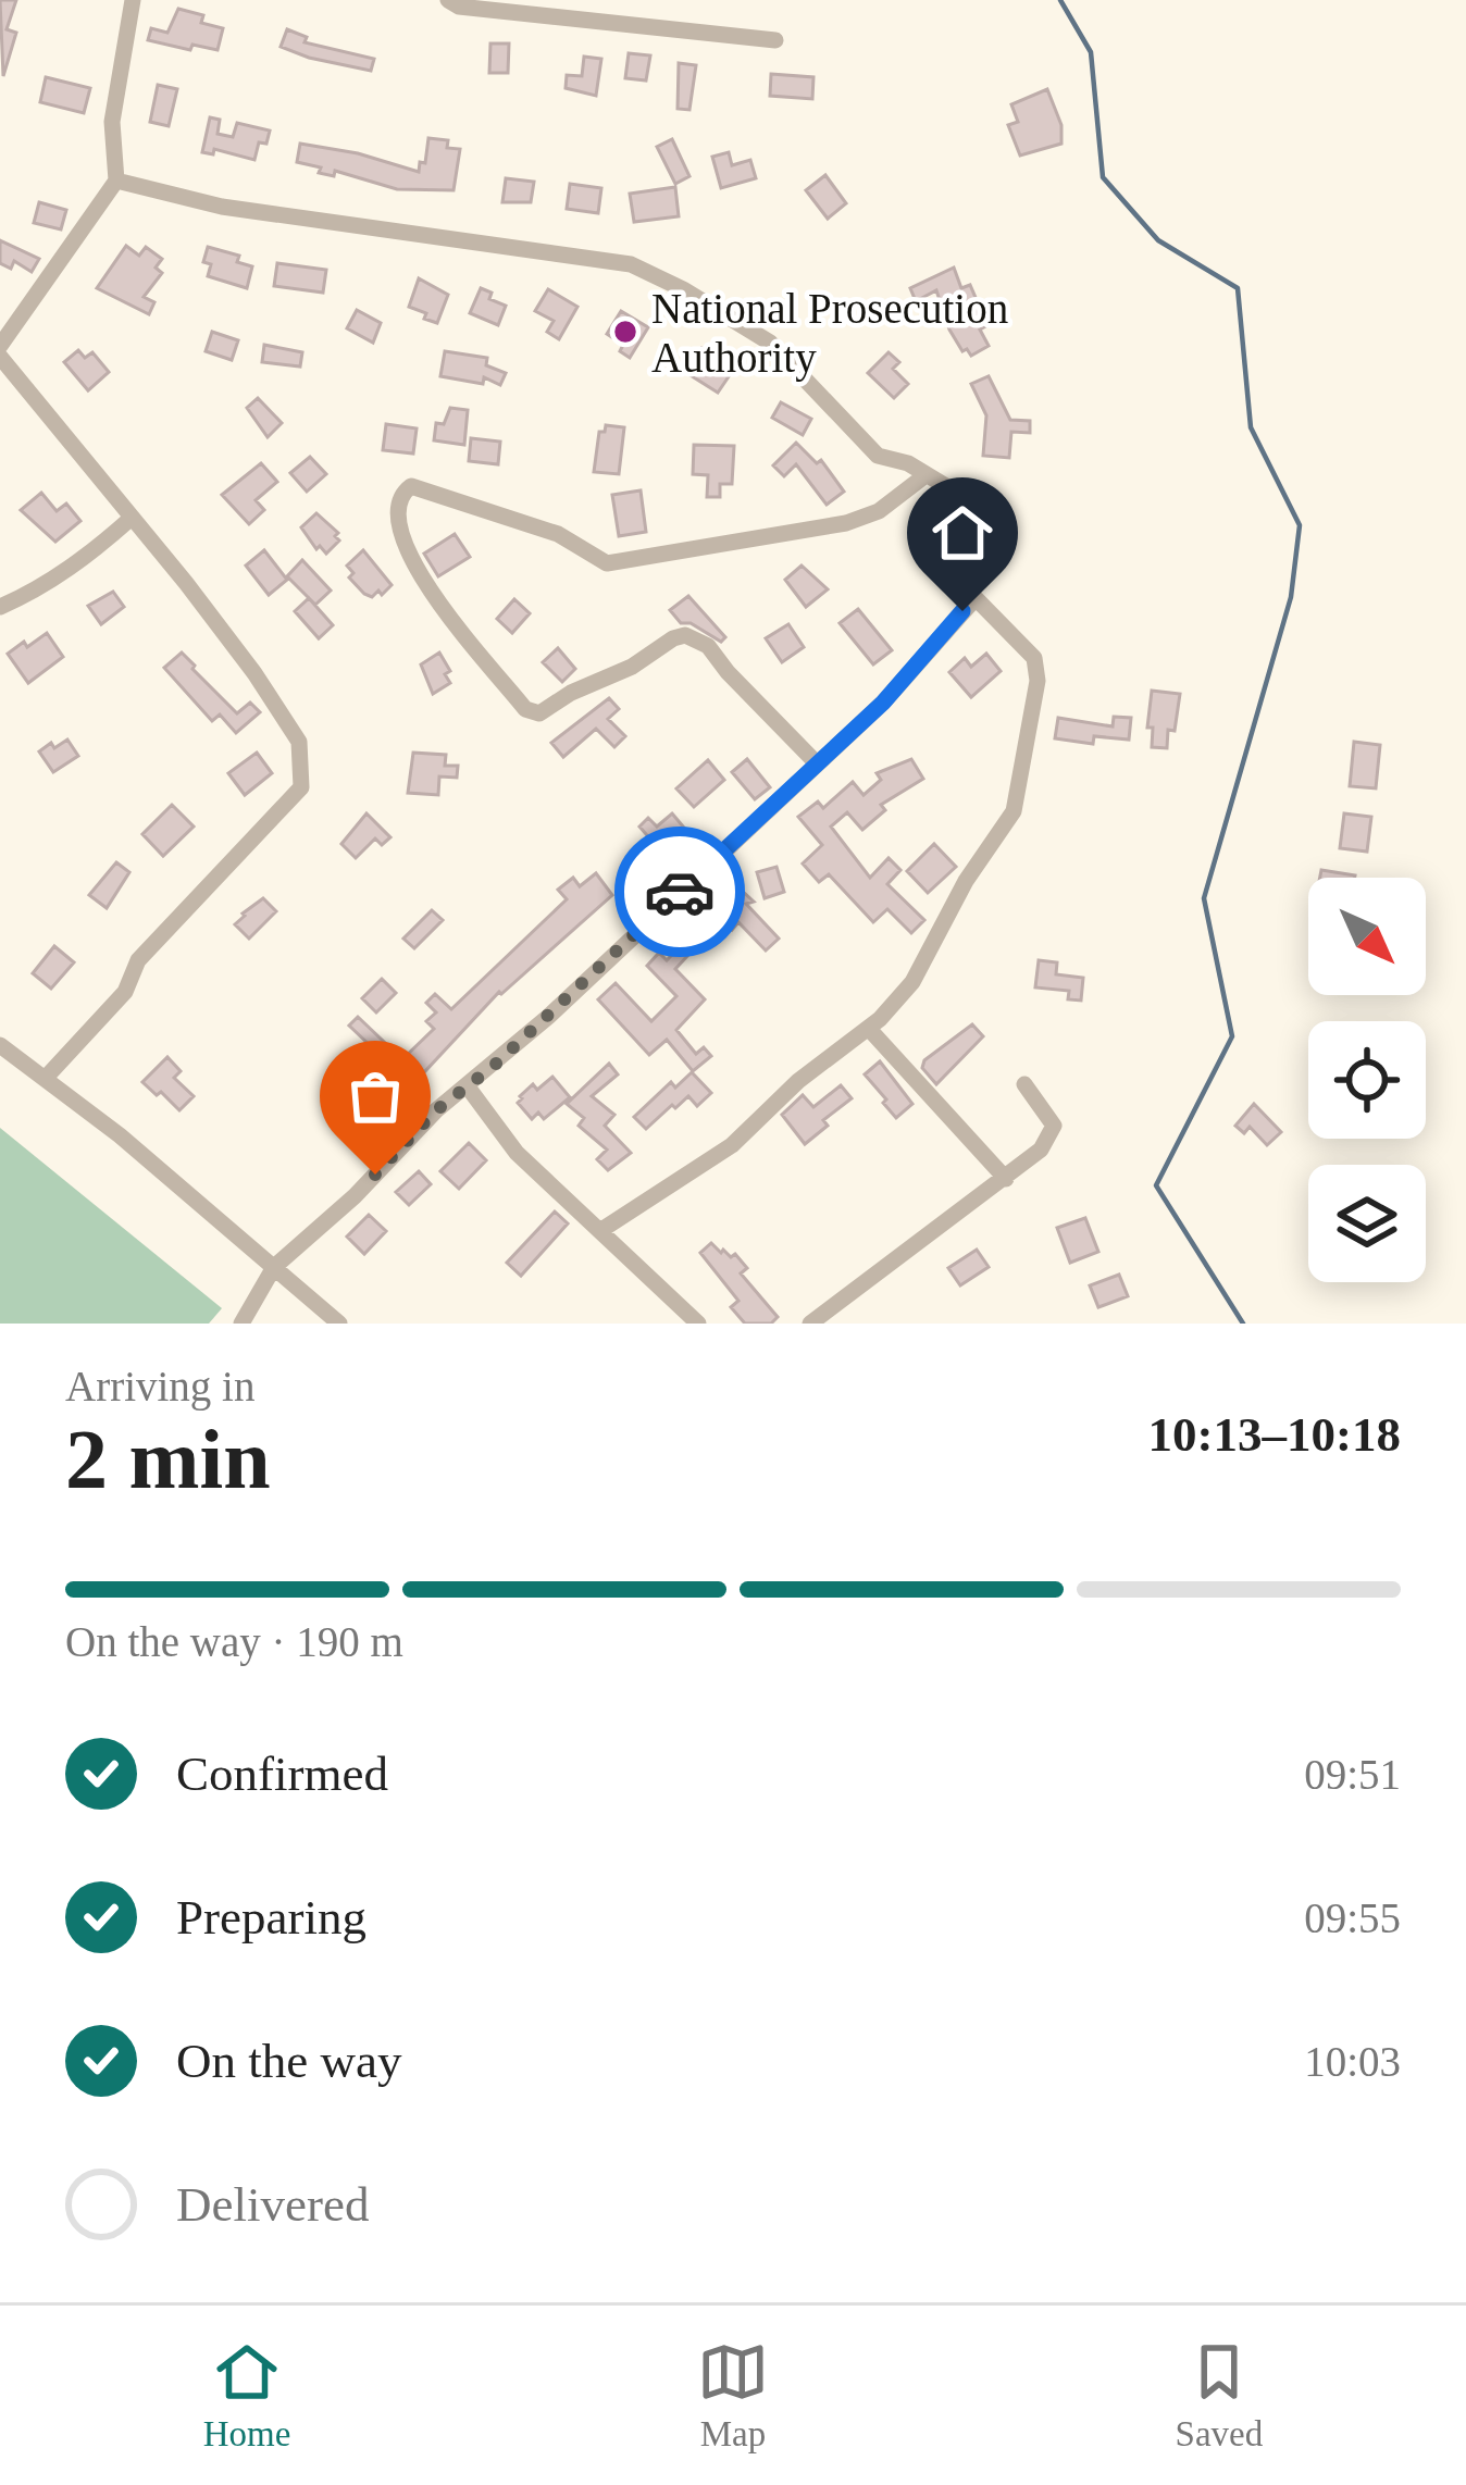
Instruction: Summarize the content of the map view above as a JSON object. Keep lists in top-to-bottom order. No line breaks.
{"places":["National Prosecution Authority"],"north":"bottom right","page":{"heading":["2 min","Arriving in","10:13–10:18"],"bar":"On the way · 190 m","list":[["Confirmed","09:51"],["Preparing","09:55"],["On the way","10:03"],"Delivered"],"tabs":["Home","Map","Saved"]}}
